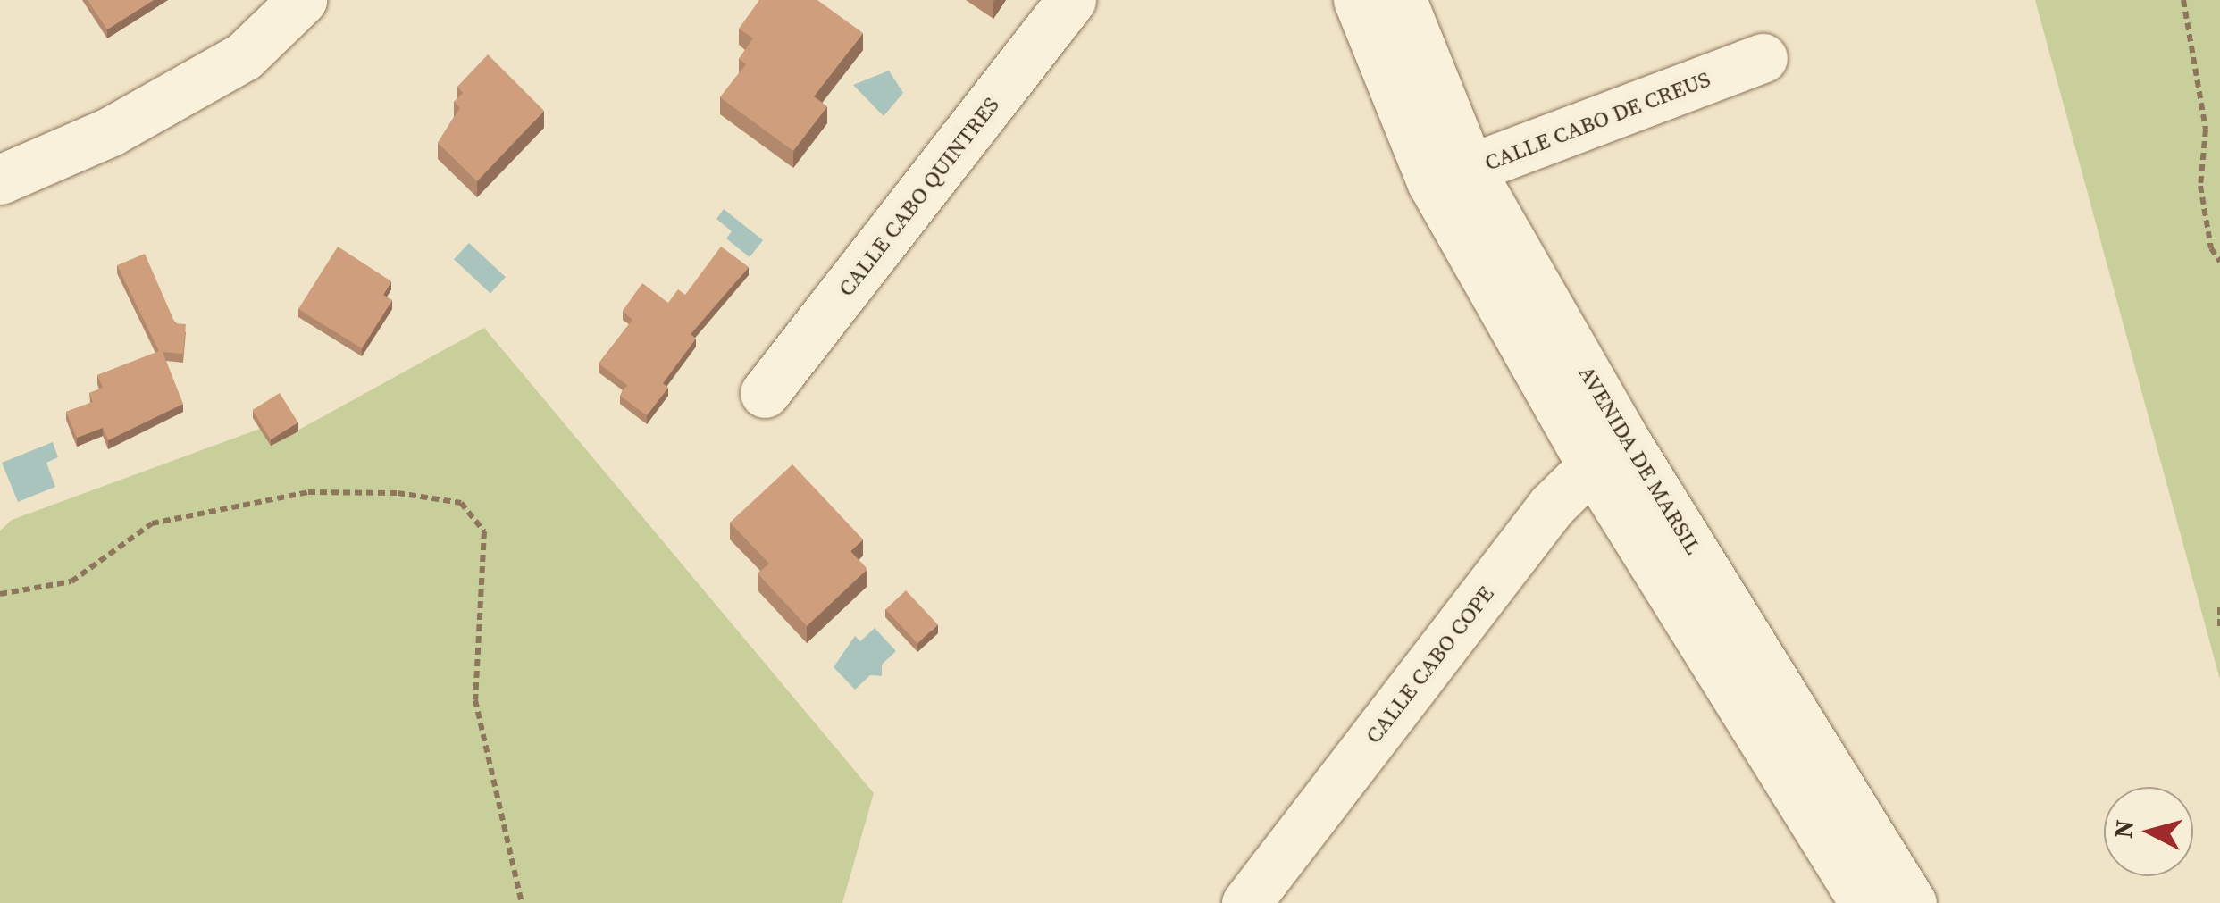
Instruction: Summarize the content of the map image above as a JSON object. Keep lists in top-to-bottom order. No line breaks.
{"streets":{"street":["CALLE CABO DE CREUS","CALLE CABO QUINTRES","AVENIDA DE MARSIL","CALLE CABO COPE"]},"crossings":[["CALLE CABO DE CREUS","AVENIDA DE MARSIL"],["AVENIDA DE MARSIL","CALLE CABO COPE"]],"north":"left"}
